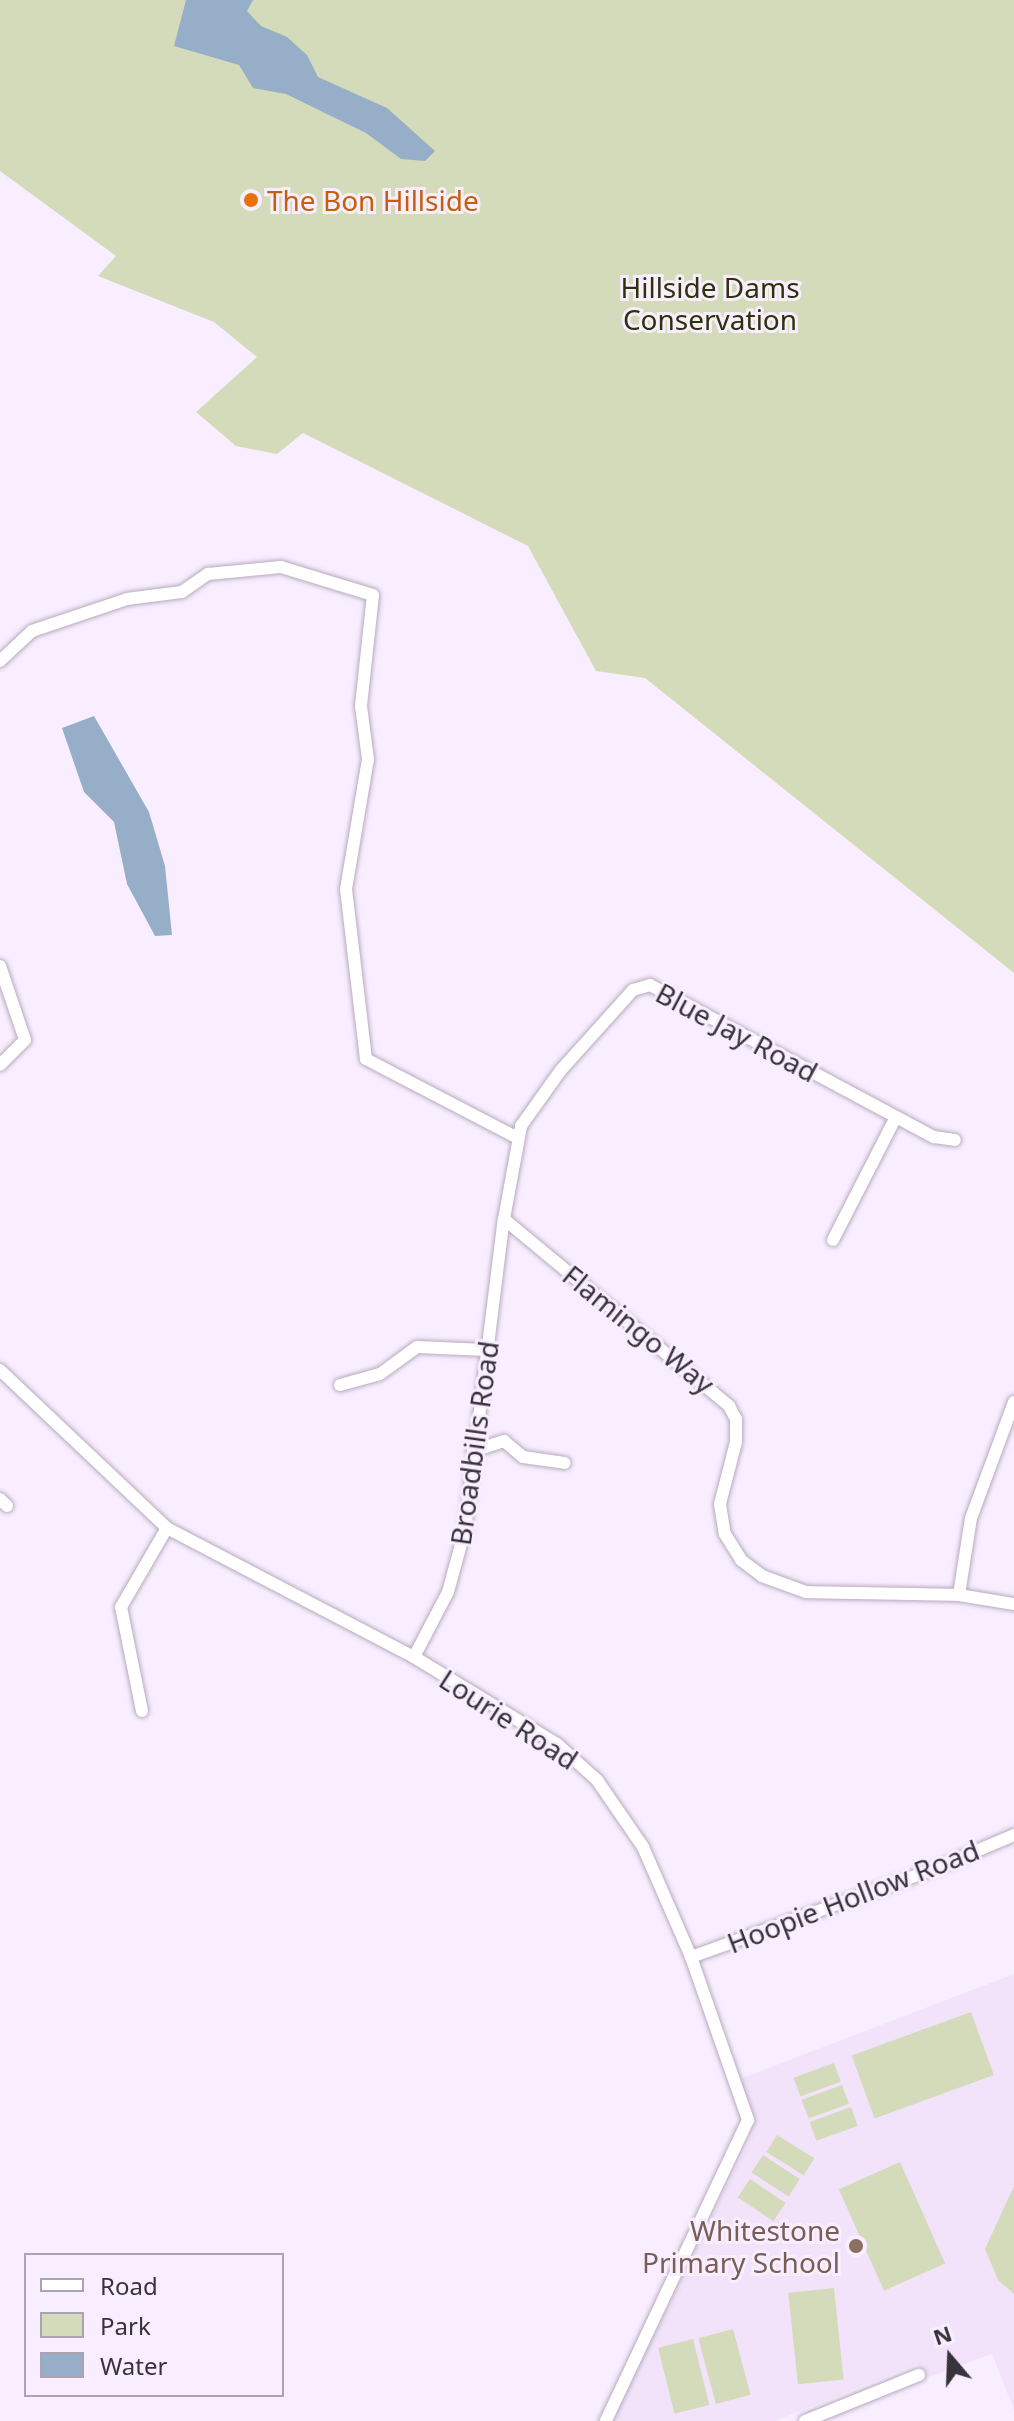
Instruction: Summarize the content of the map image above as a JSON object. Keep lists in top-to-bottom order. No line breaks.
{"streets":{"street":["Blue Jay Road","Flamingo Way","Broadbills Road","Lourie Road","Hoopie Hollow Road"]},"crossings":[["Blue Jay Road","Flamingo Way"],["Blue Jay Road","Broadbills Road"],["Flamingo Way","Broadbills Road"],["Broadbills Road","Lourie Road"],["Lourie Road","Hoopie Hollow Road"]],"parks":["Hillside Dams Conservation"],"places":["The Bon Hillside","Whitestone Primary School"],"legend":["Road","Park","Water"],"north":"top"}
